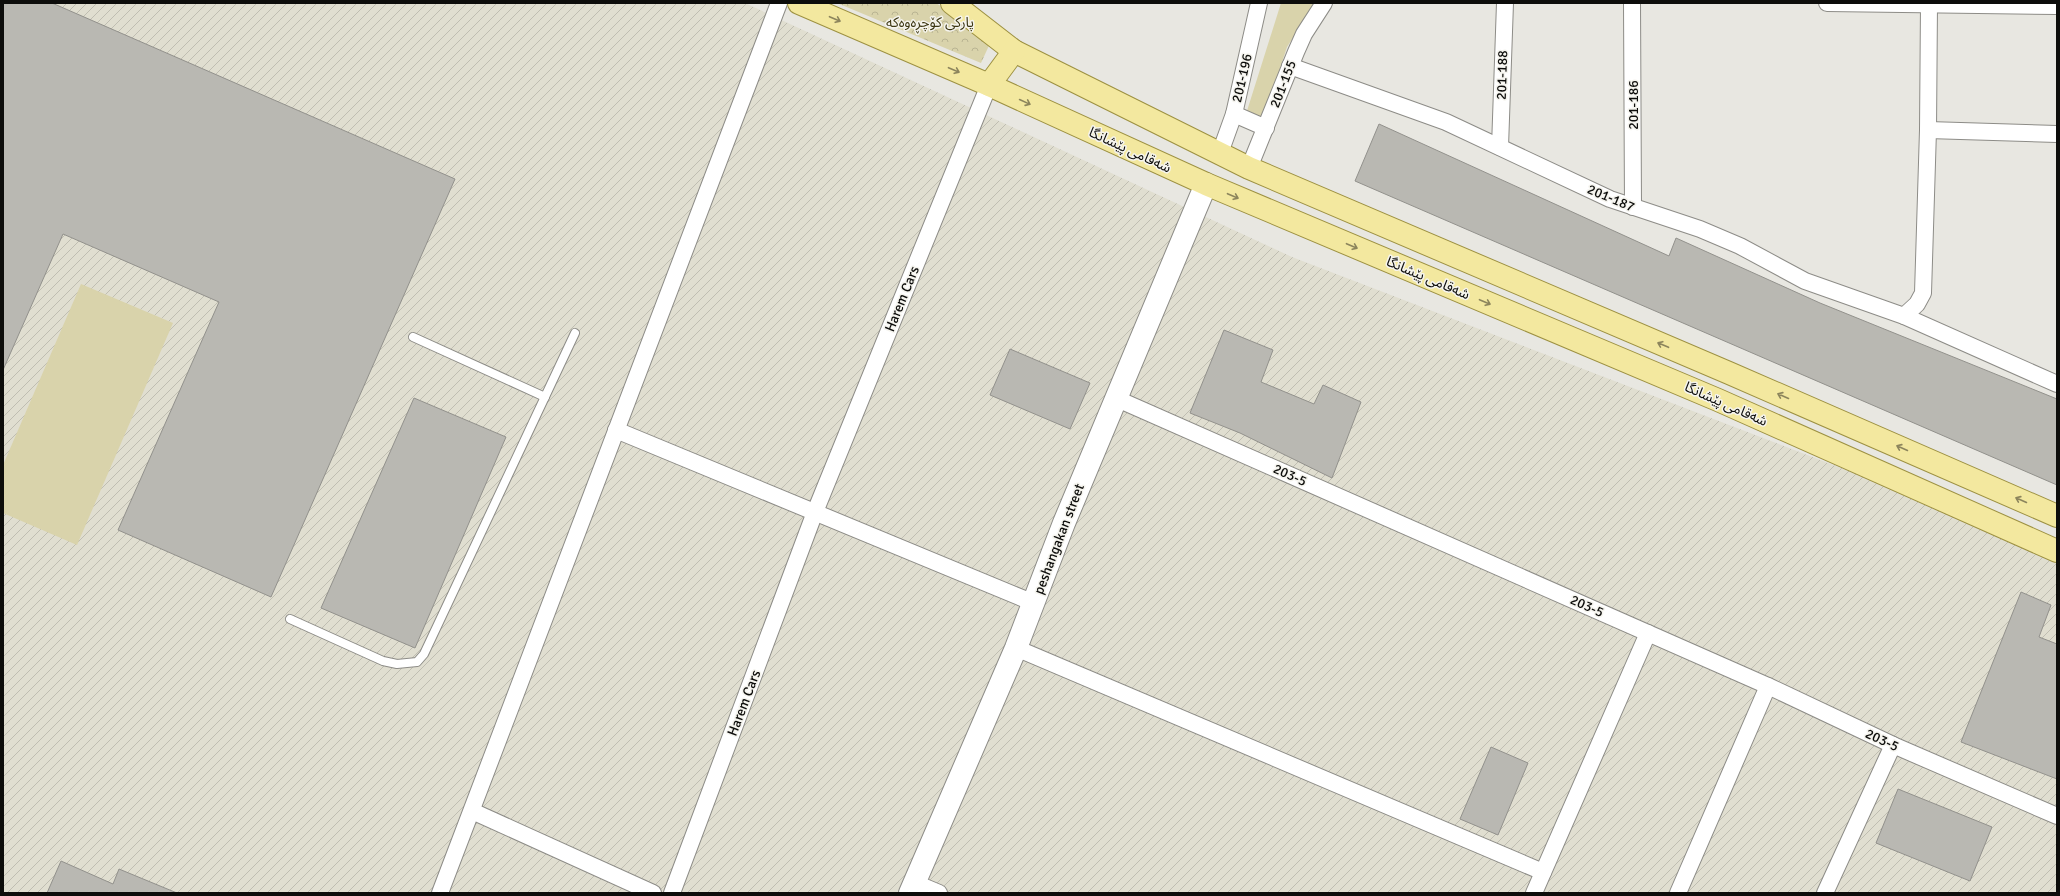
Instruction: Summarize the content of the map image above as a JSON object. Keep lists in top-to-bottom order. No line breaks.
{"streets":{"main road":["شەقامی پێشانگا"],"street":["201-188","201-196","201-155","201-186","201-187","Harem Cars","203-5","peshangakan street"]},"crossings":[["201-188","201-187"],["201-196","شەقامی پێشانگا"],["201-155","شەقامی پێشانگا"],["201-155","201-187"],["201-186","201-187"],["شەقامی پێشانگا","Harem Cars"],["شەقامی پێشانگا","peshangakan street"],["203-5","peshangakan street"]],"parks":["پارکی کۆچڕەوەکە"]}
